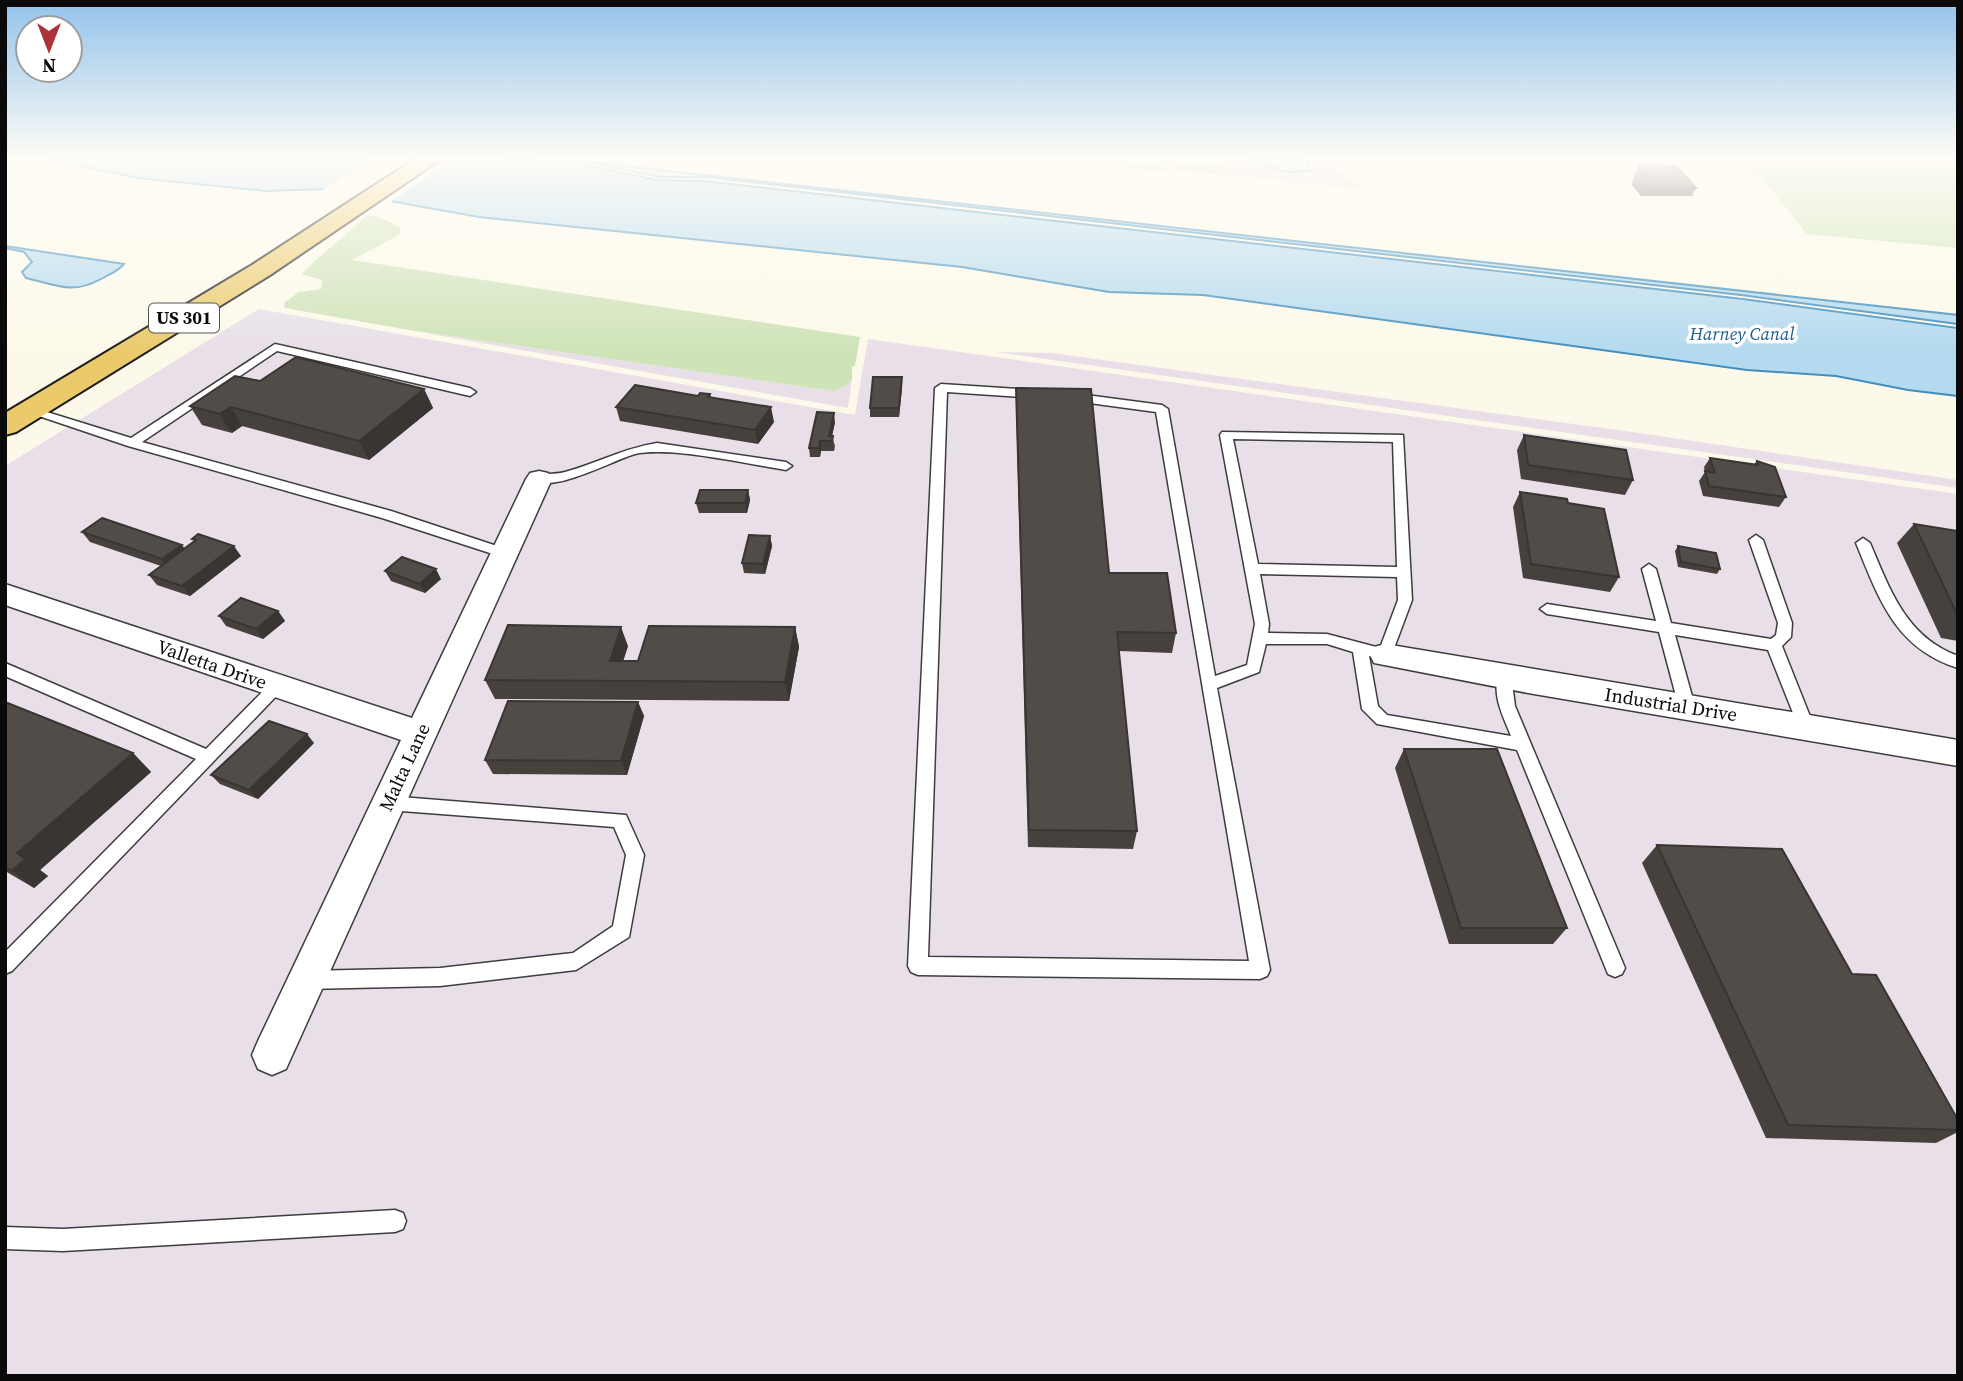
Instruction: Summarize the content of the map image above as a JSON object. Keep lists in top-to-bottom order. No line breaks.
{"streets":{"main road":["US 301"],"street":["Valletta Drive","Industrial Drive","Malta Lane"]},"crossings":[["Valletta Drive","Malta Lane"]],"water":["Harney Canal"],"north":"bottom"}
